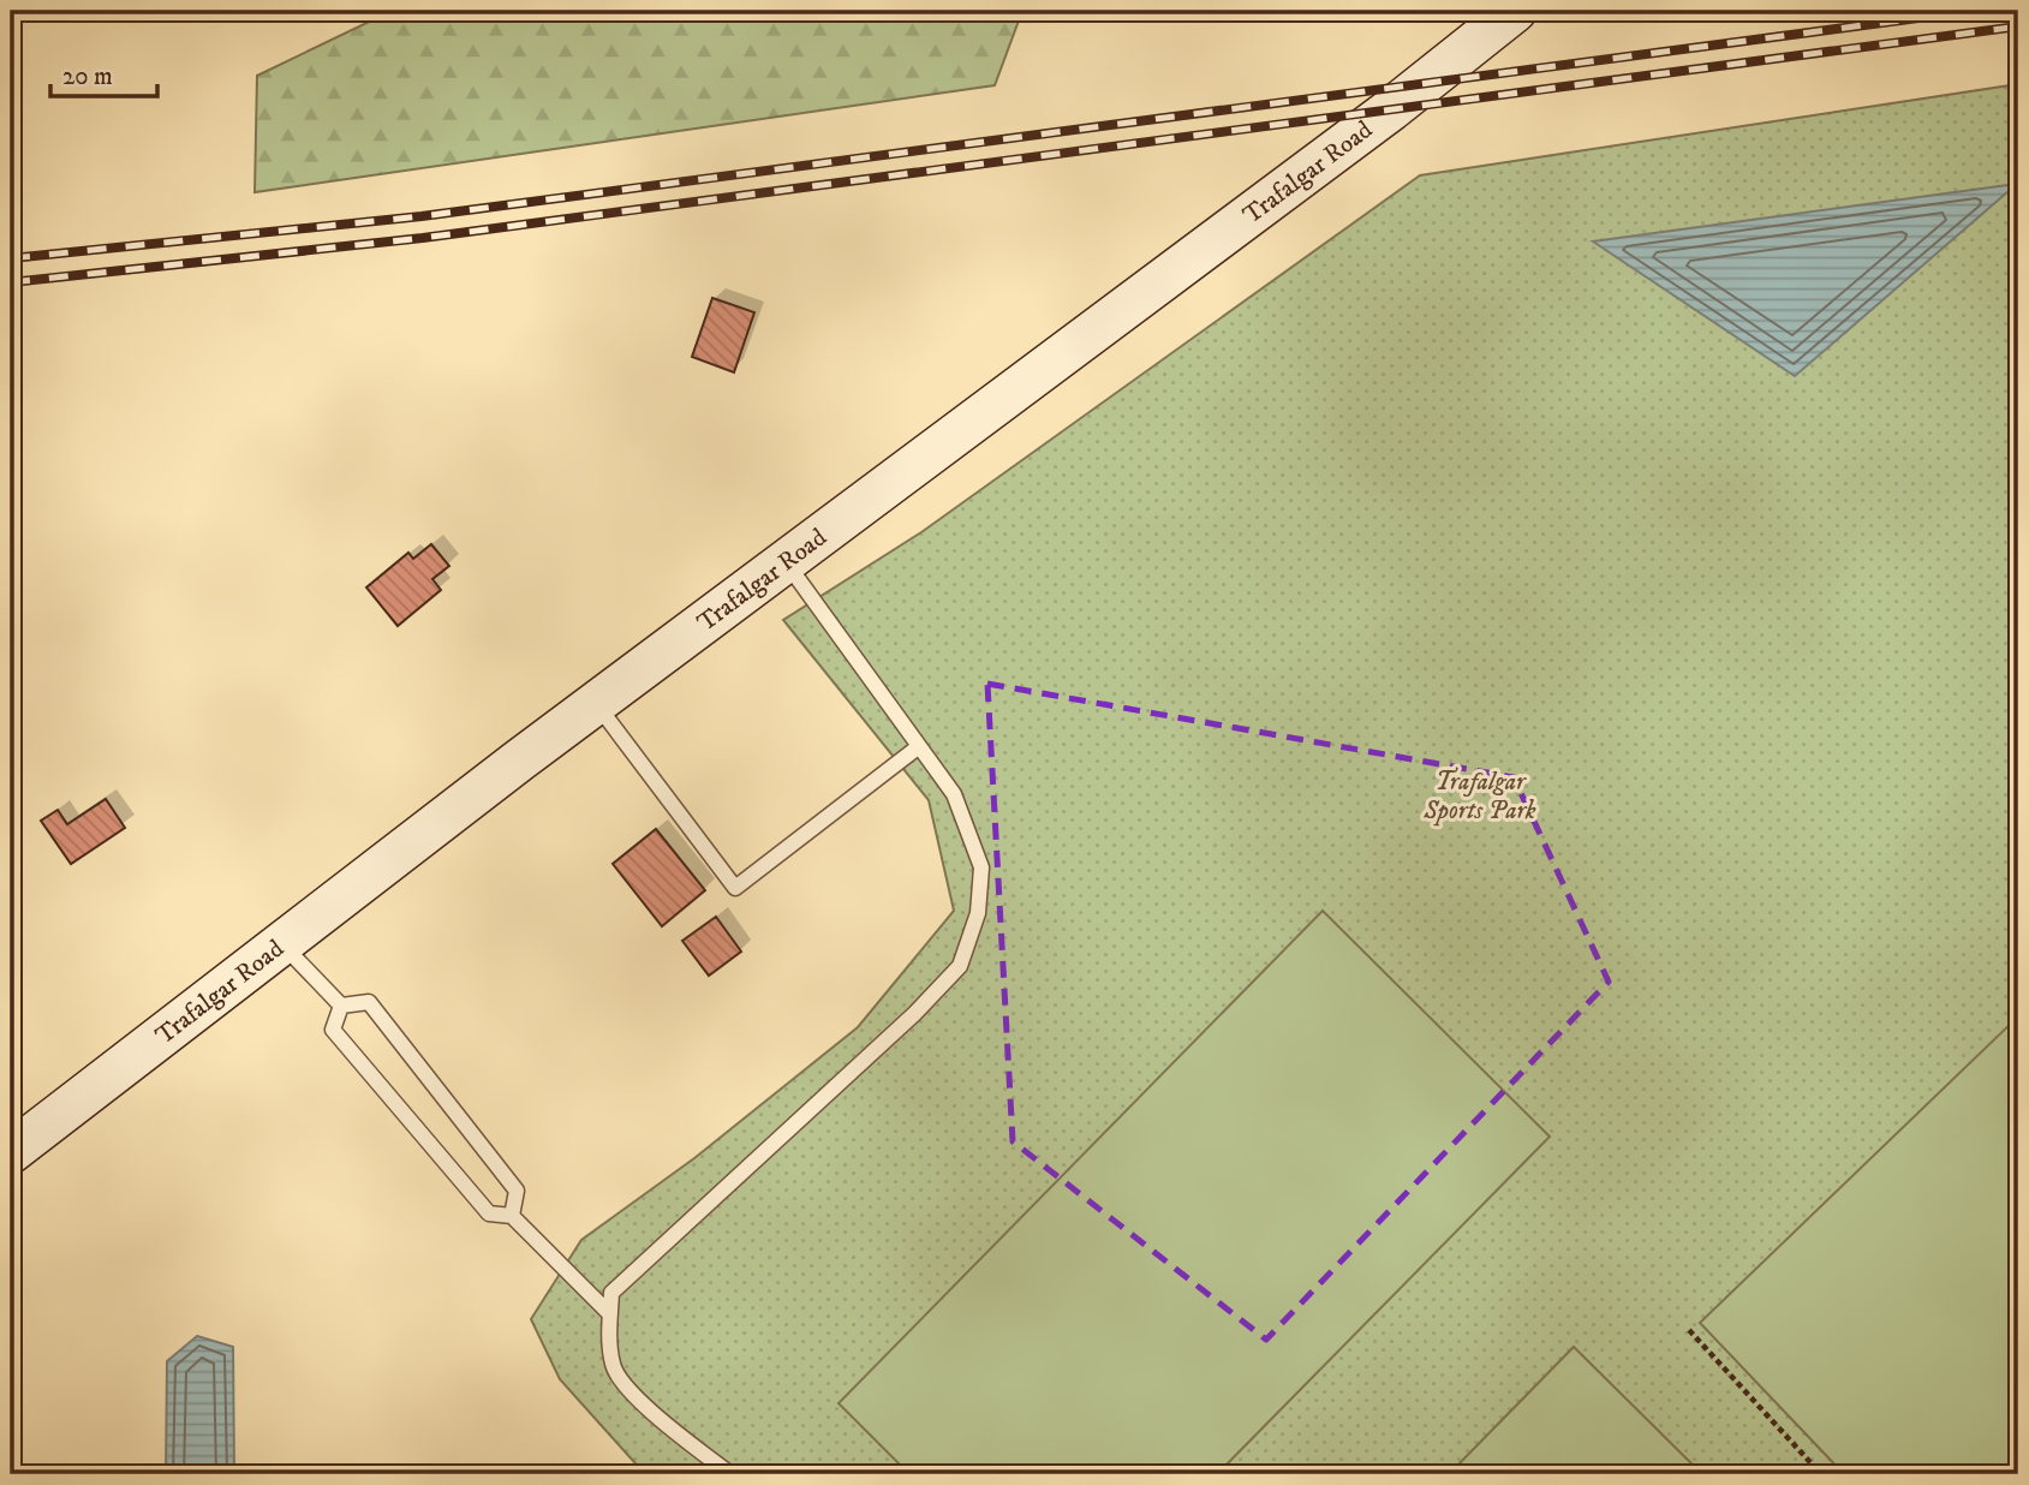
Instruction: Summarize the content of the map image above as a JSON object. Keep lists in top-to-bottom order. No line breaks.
{"streets":{"main road":["Trafalgar Road"]},"parks":["Trafalgar Sports Park"],"scale_bar":"20 m"}
